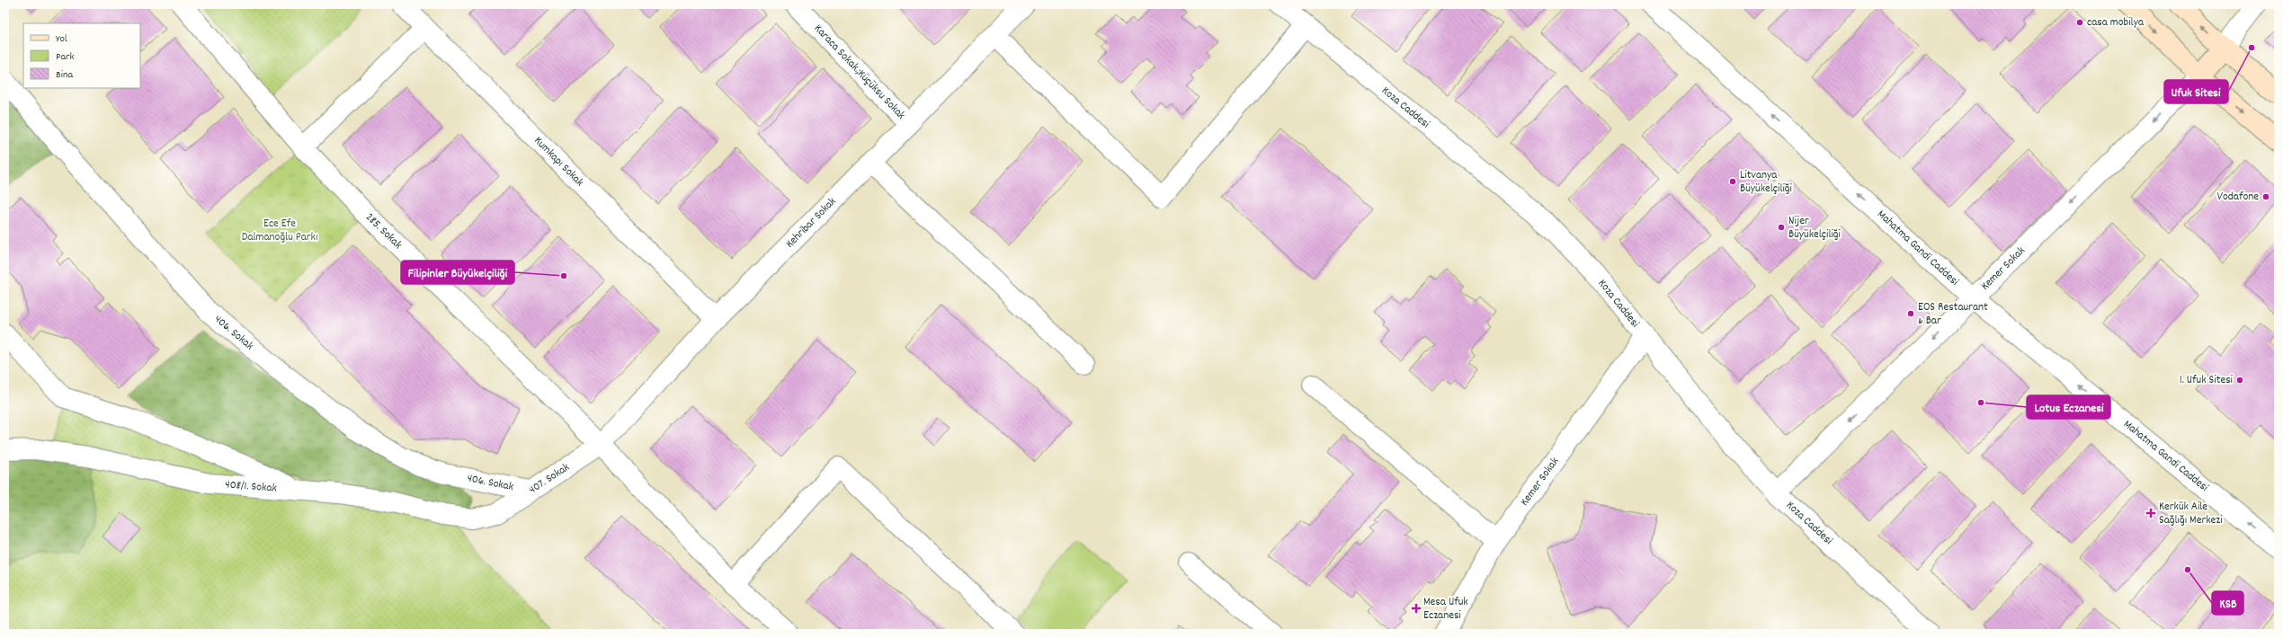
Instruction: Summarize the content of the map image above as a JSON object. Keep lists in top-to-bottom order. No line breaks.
{"streets":{"street":["Karaca Sokak.;Küçüksu Sokak","Koza Caddesi","Kumkapı Sokak","Kehribar Sokak","285. Sokak","Mahatma Gandi Caddesi","Kemer Sokak","406. Sokak","407. Sokak","408/1. Sokak"]},"crossings":[["Karaca Sokak.;Küçüksu Sokak","Kehribar Sokak"],["Koza Caddesi","Kemer Sokak"],["Kumkapı Sokak","Kehribar Sokak"],["Kehribar Sokak","285. Sokak"],["Kehribar Sokak","407. Sokak"],["285. Sokak","407. Sokak"],["Mahatma Gandi Caddesi","Kemer Sokak"],["406. Sokak","407. Sokak"],["407. Sokak","408/1. Sokak"]],"one_way":["Mahatma Gandi Caddesi","Kemer Sokak"],"parks":["Ece Efe Dalmanoğlu Parkı"],"places":{"other":["casa mobilya","Ufuk Sitesi","Litvanya Büyükelçiliği","Vodafone","Nijer Büyükelçiliği","Filipinler Büyükelçiliği","EOS Restaurant & Bar","1. Ufuk Sitesi","Lotus Eczanesi","KSB"],"health":["Kerkük Aile Sağlığı Merkezi","Mesa Ufuk Eczanesi"]},"legend":["Yol","Park","Bina"]}
